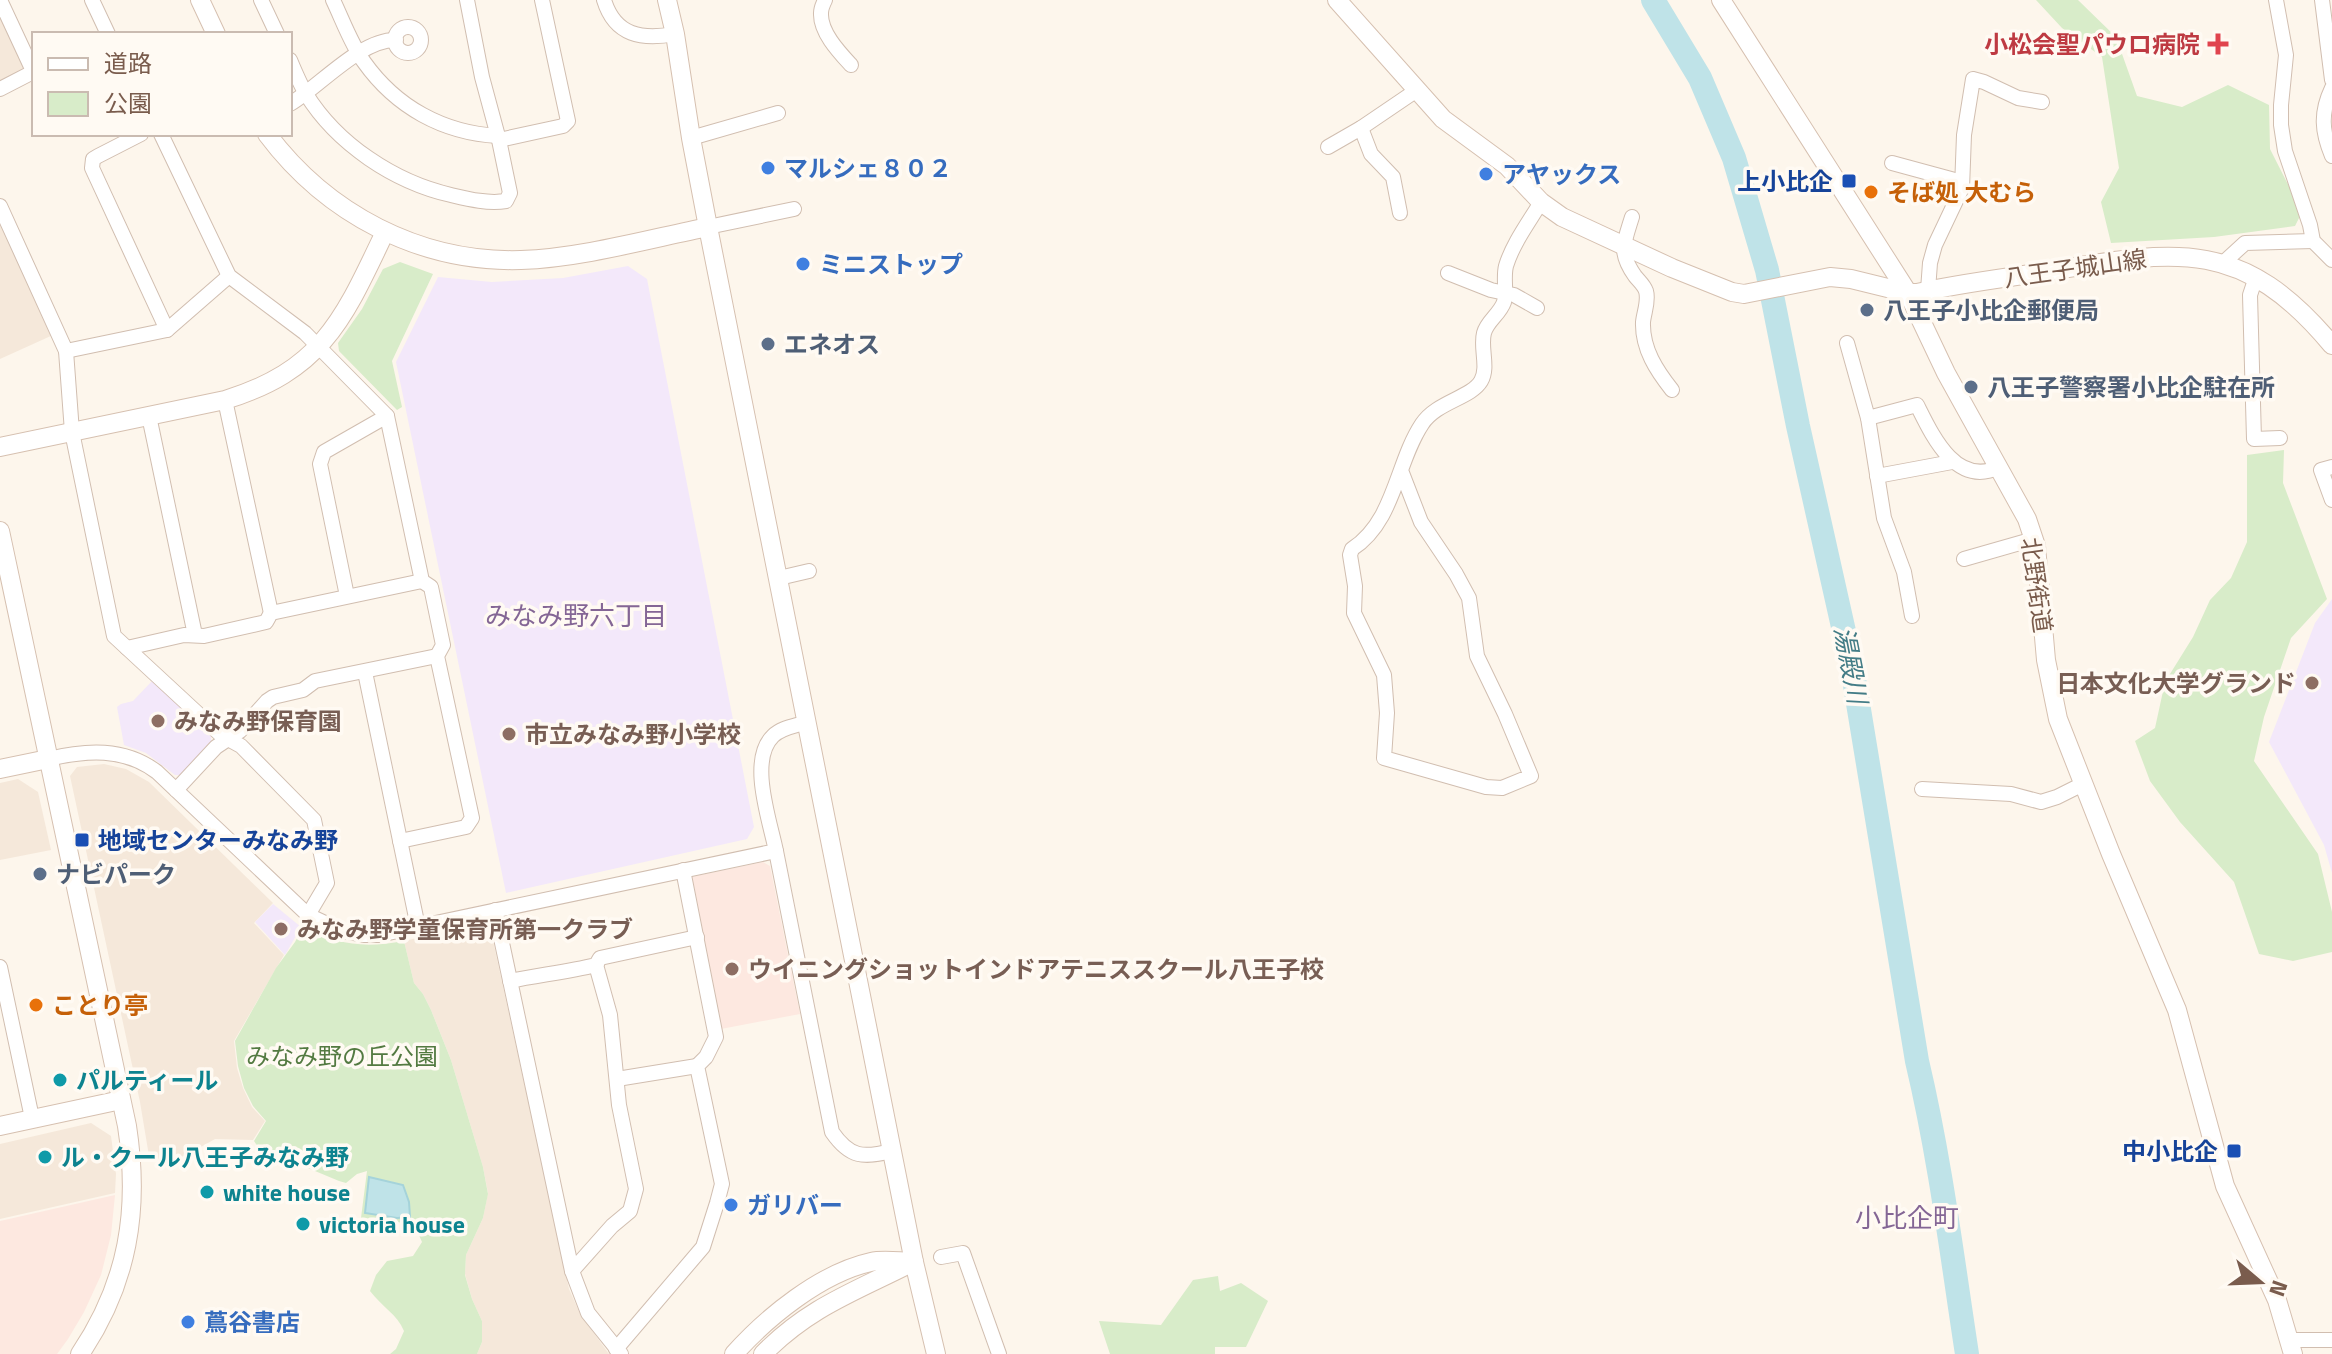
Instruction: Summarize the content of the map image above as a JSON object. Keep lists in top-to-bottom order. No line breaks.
{"streets":{"street":["八王子城山線","北野街道"]},"crossings":[["八王子城山線","北野街道"]],"districts":["みなみ野六丁目","小比企町"],"water":["湯殿川"],"parks":["みなみ野の丘公園"],"places":{"health":["小松会聖パウロ病院"],"other":["マルシェ８０２","アヤックス","そば処 大むら","ミニストップ","八王子小比企郵便局","エネオス","八王子警察署小比企駐在所","日本文化大学グランド","みなみ野保育園","市立みなみ野小学校","ナビパーク","みなみ野学童保育所第一クラブ","ウイニングショットインドアテニススクール八王子校","ことり亭","パルティール","ル・クール八王子みなみ野","white house","ガリバー","victoria house","蔦谷書店"],"transit":["上小比企","地域センターみなみ野","中小比企"]},"legend":["道路","公園"],"north":"right"}
